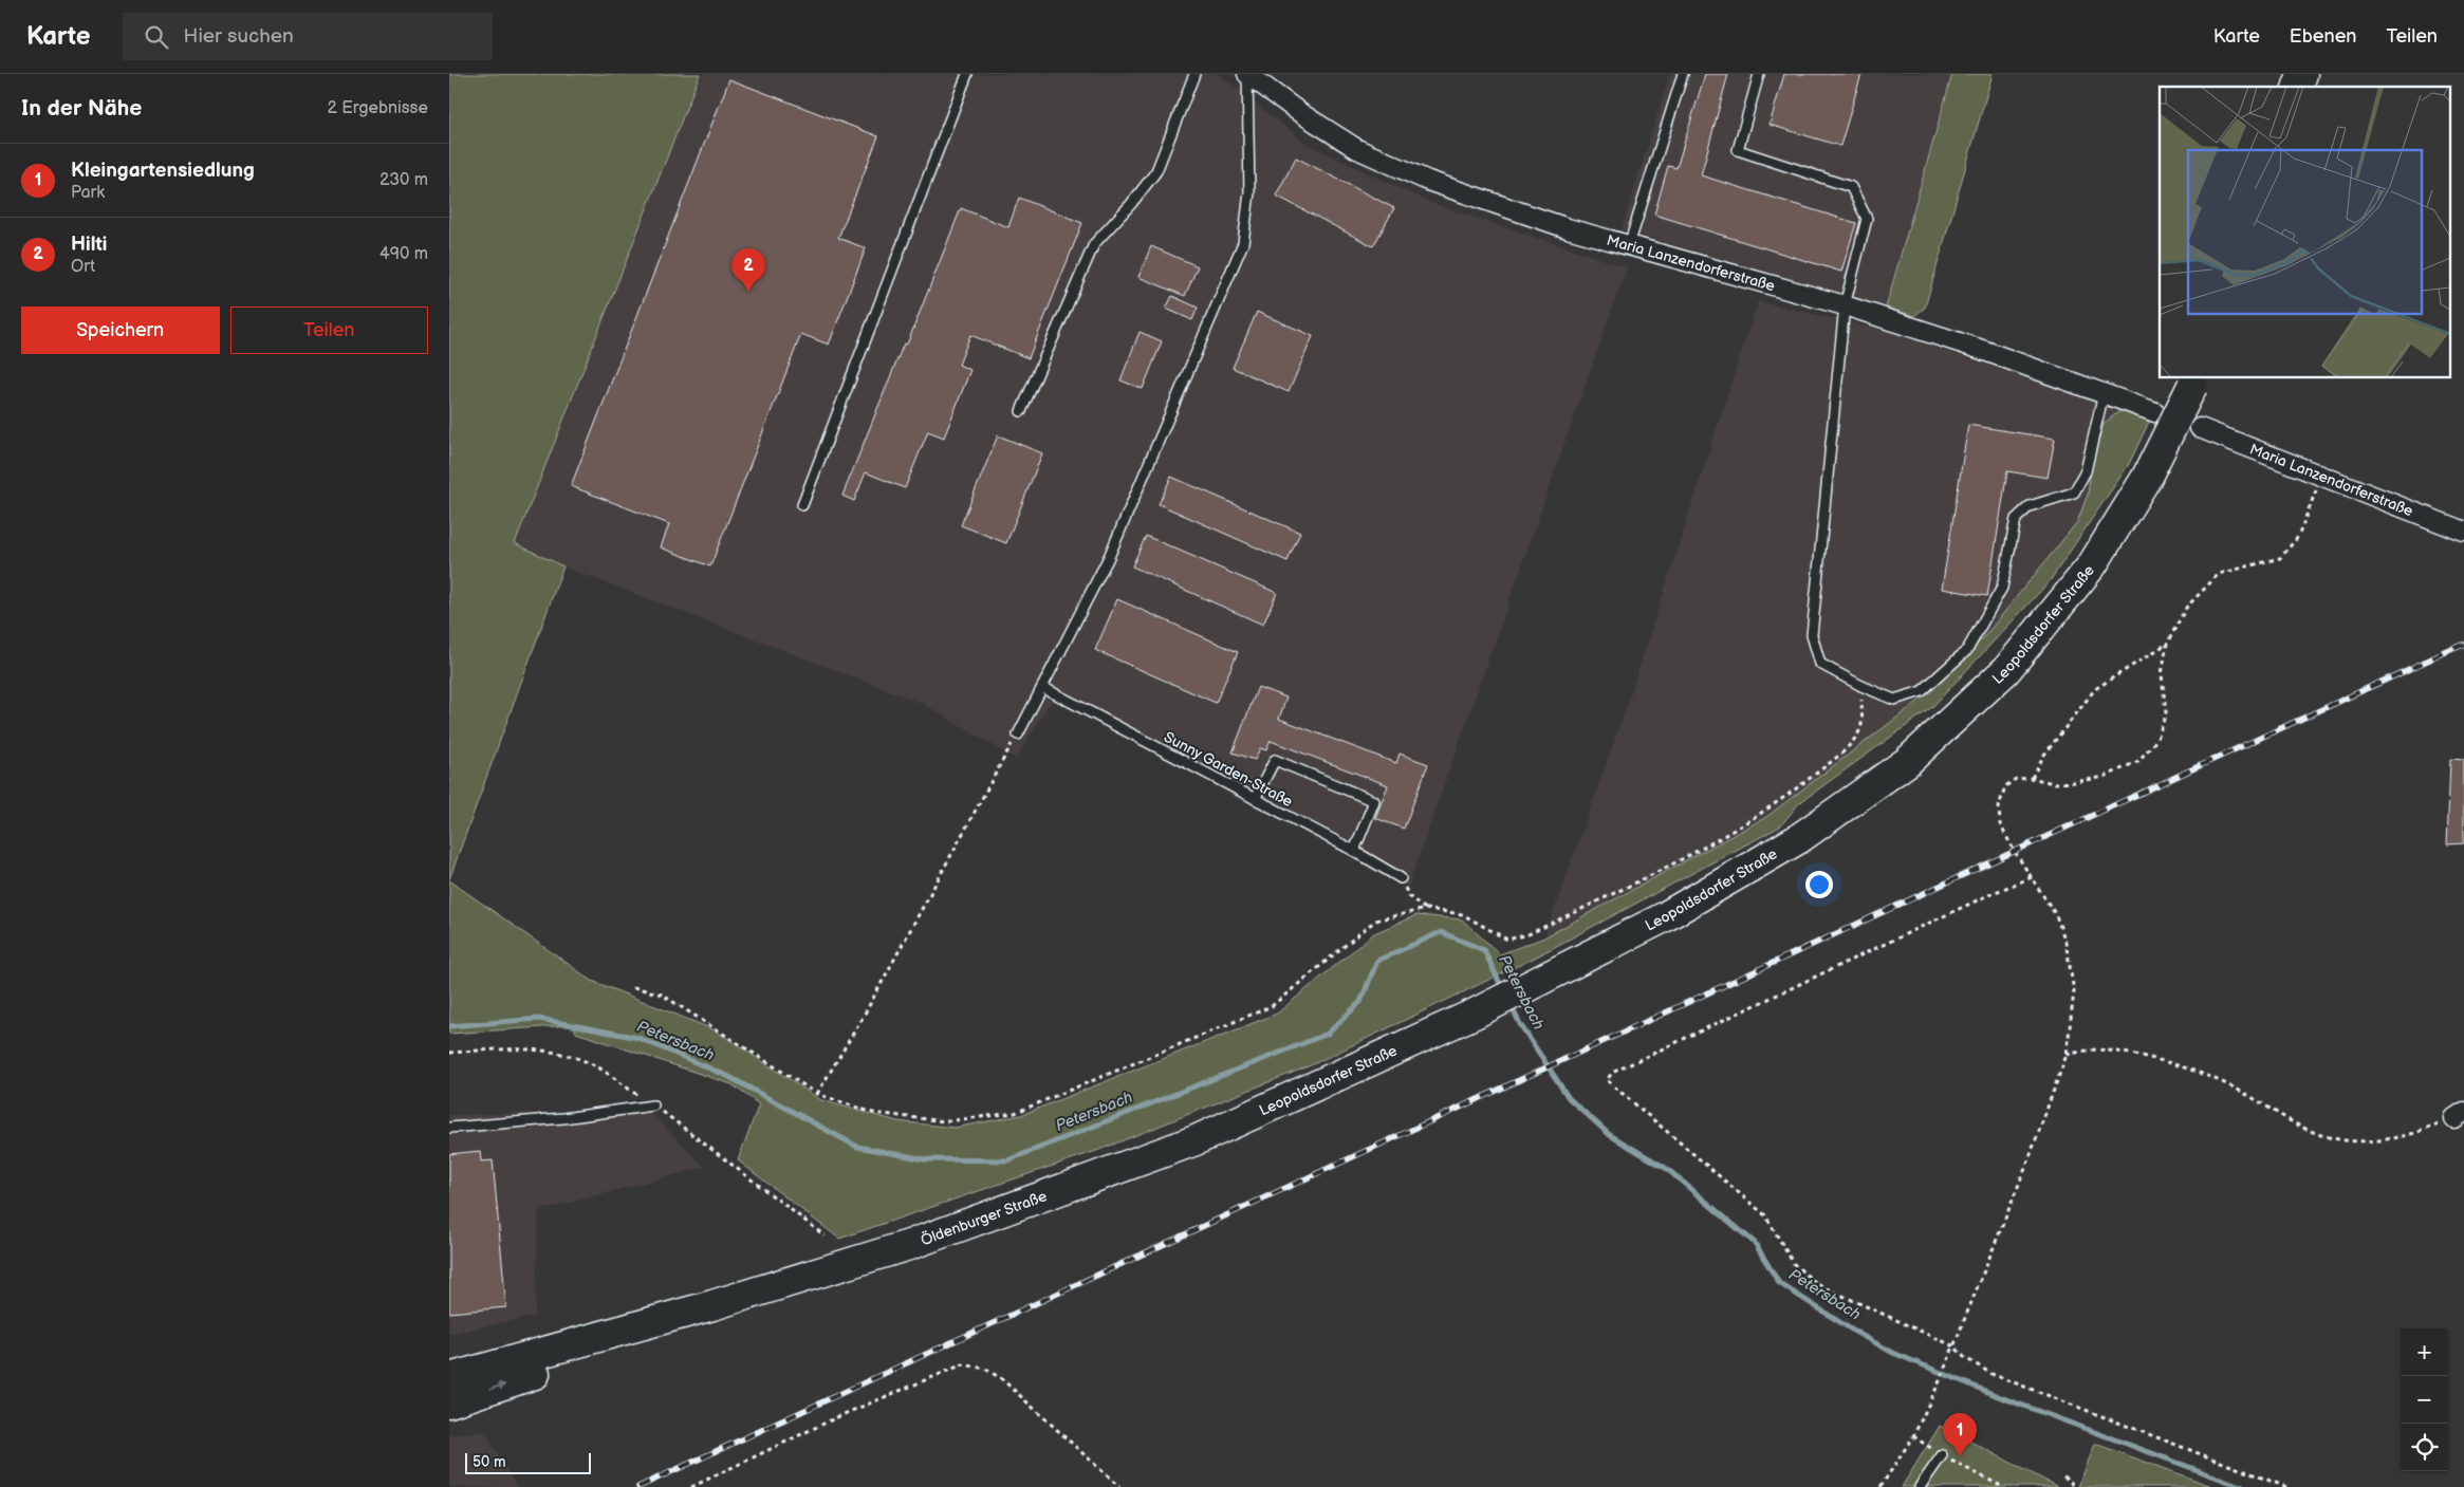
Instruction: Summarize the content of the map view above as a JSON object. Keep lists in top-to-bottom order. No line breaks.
{"streets":{"main road":["Leopoldsdorfer Straße","Öldenburger Straße"],"street":["Maria Lanzendorferstraße"],"lane":["Sunny Garden-Straße"]},"crossings":[["Leopoldsdorfer Straße","Öldenburger Straße"]],"water":["Petersbach"],"scale_bar":"50 m","page":{"header":"Karte","search":"Hier suchen","nav":["Karte","Ebenen","Teilen"],"heading":["In der Nähe","2 Ergebnisse"],"list":[{"mark":"1","name":"Kleingartensiedlung","note":"Park","value":"230 m"},{"mark":"2","name":"Hilti","note":"Ort","value":"490 m"}],"pins":["2","1"],"buttons":["Speichern","Teilen"],"map_buttons":["+","−"],"scale":"50 m"}}
